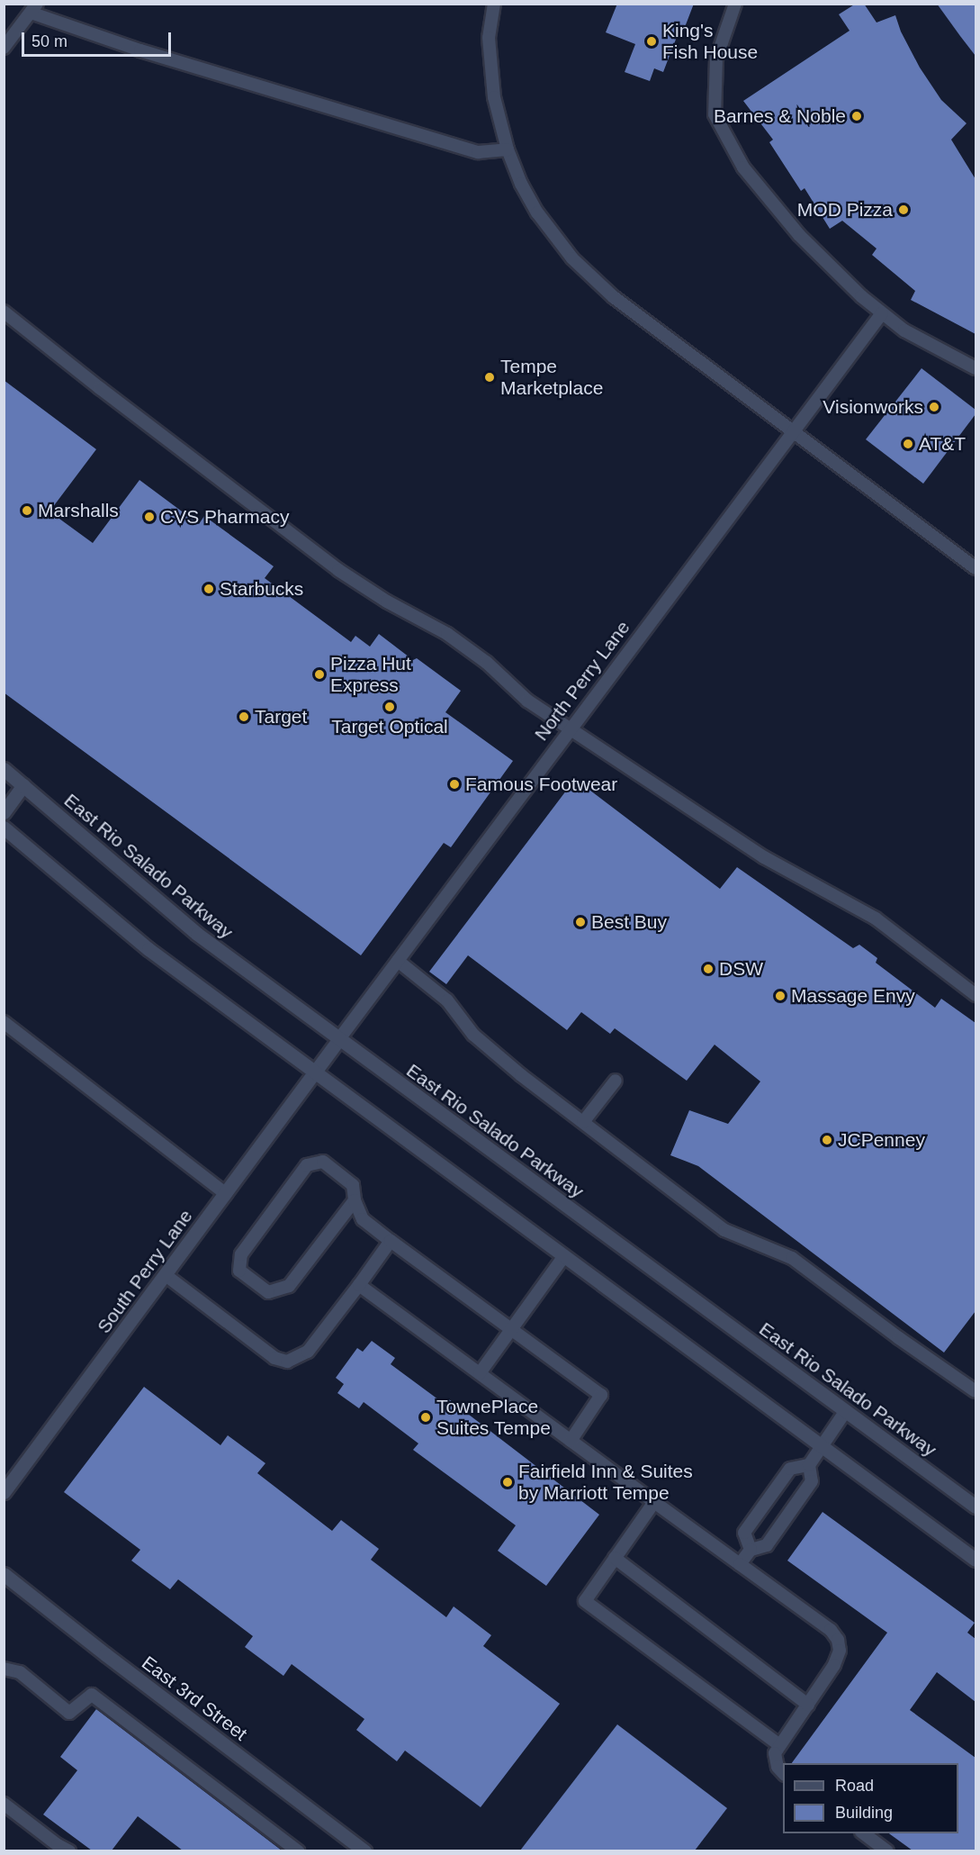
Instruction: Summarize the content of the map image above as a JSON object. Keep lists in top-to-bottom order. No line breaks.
{"streets":{"main road":["North Perry Lane","East Rio Salado Parkway","South Perry Lane","East 3rd Street"]},"crossings":[["North Perry Lane","East Rio Salado Parkway"],["North Perry Lane","South Perry Lane"]],"places":["King's Fish House","Barnes & Noble","MOD Pizza","Tempe Marketplace","Visionworks","AT&T","Marshalls","CVS Pharmacy","Starbucks","Pizza Hut Express","Target Optical","Target","Famous Footwear","Best Buy","DSW","Massage Envy","JCPenney","TownePlace Suites Tempe","Fairfield Inn & Suites by Marriott Tempe"],"legend":["Road","Building"],"scale_bar":"50 m"}
